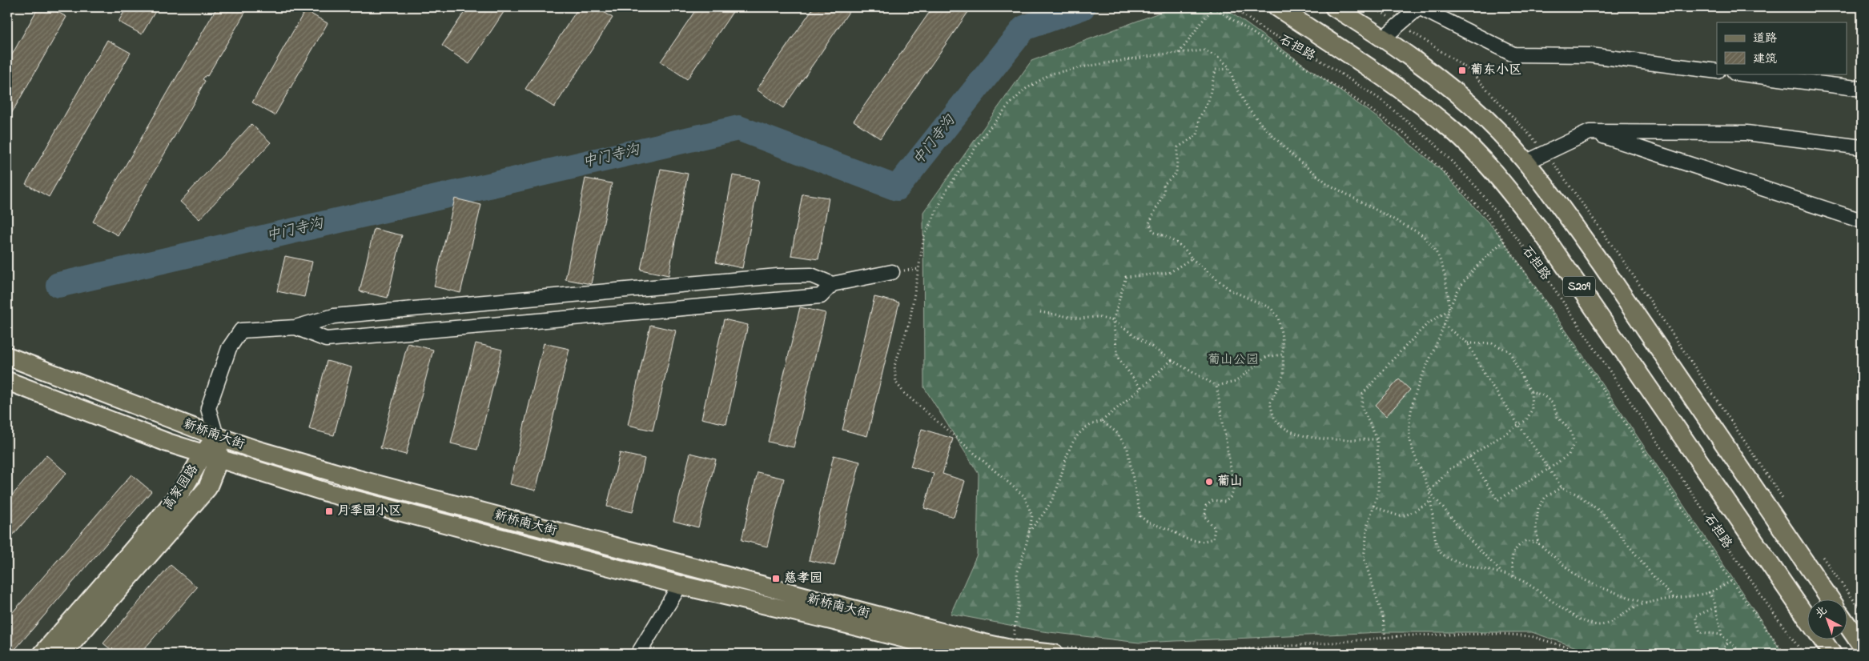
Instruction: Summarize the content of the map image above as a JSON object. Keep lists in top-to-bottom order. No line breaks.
{"streets":{"main road":["石担路","S209","新桥南大街","高家园路"]},"crossings":[["新桥南大街","高家园路"]],"water":["中门寺沟"],"parks":["葡山公园"],"places":{"transit":["葡东小区","月季园小区","慈孝园"],"other":["葡山"]},"legend":["道路","建筑"],"north":"top left"}
